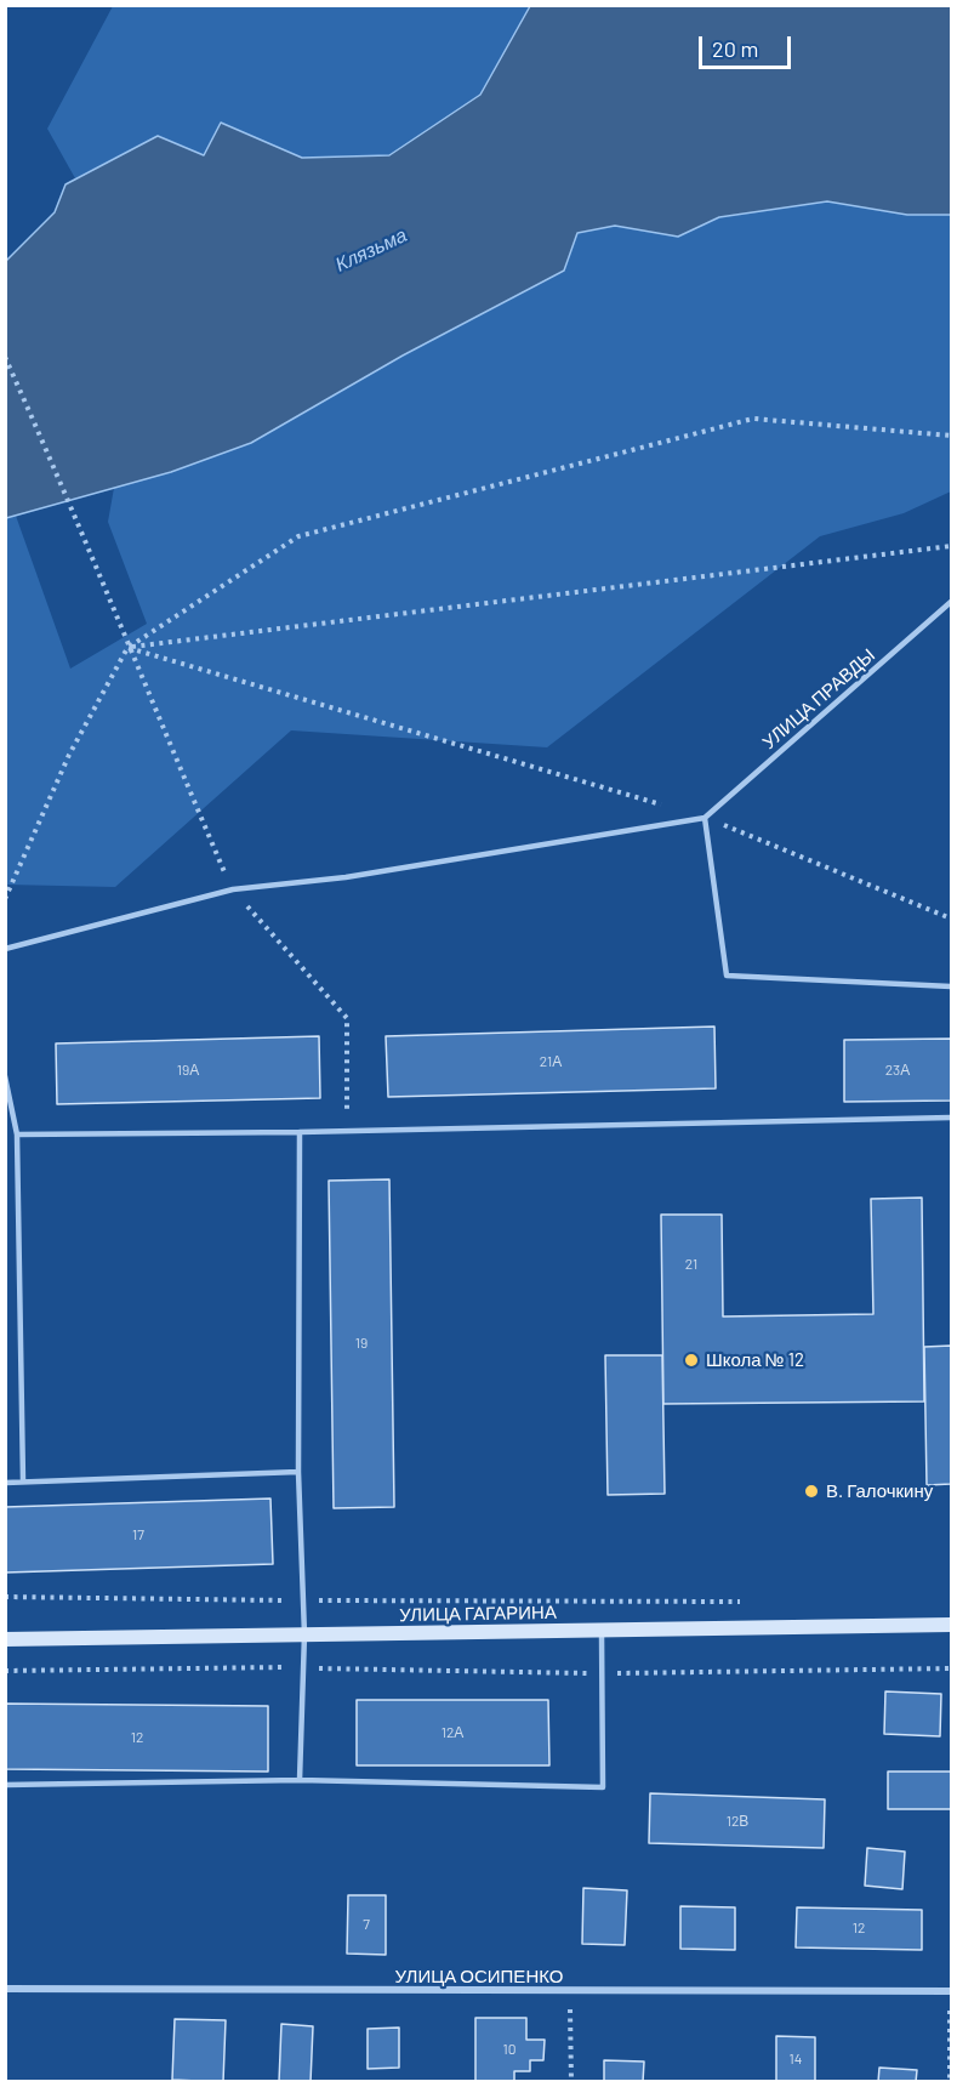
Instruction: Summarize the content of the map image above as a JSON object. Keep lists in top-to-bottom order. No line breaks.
{"streets":{"main road":["УЛИЦА ГАГАРИНА"],"street":["УЛИЦА ОСИПЕНКО"],"lane":["УЛИЦА ПРАВДЫ"]},"water":["Клязьма"],"places":["Школа № 12","В. Галочкину"],"house_numbers":["21А","19А","23А","21","19","17","12А","12","12В","7","12","10","14"],"scale_bar":"20 m"}
